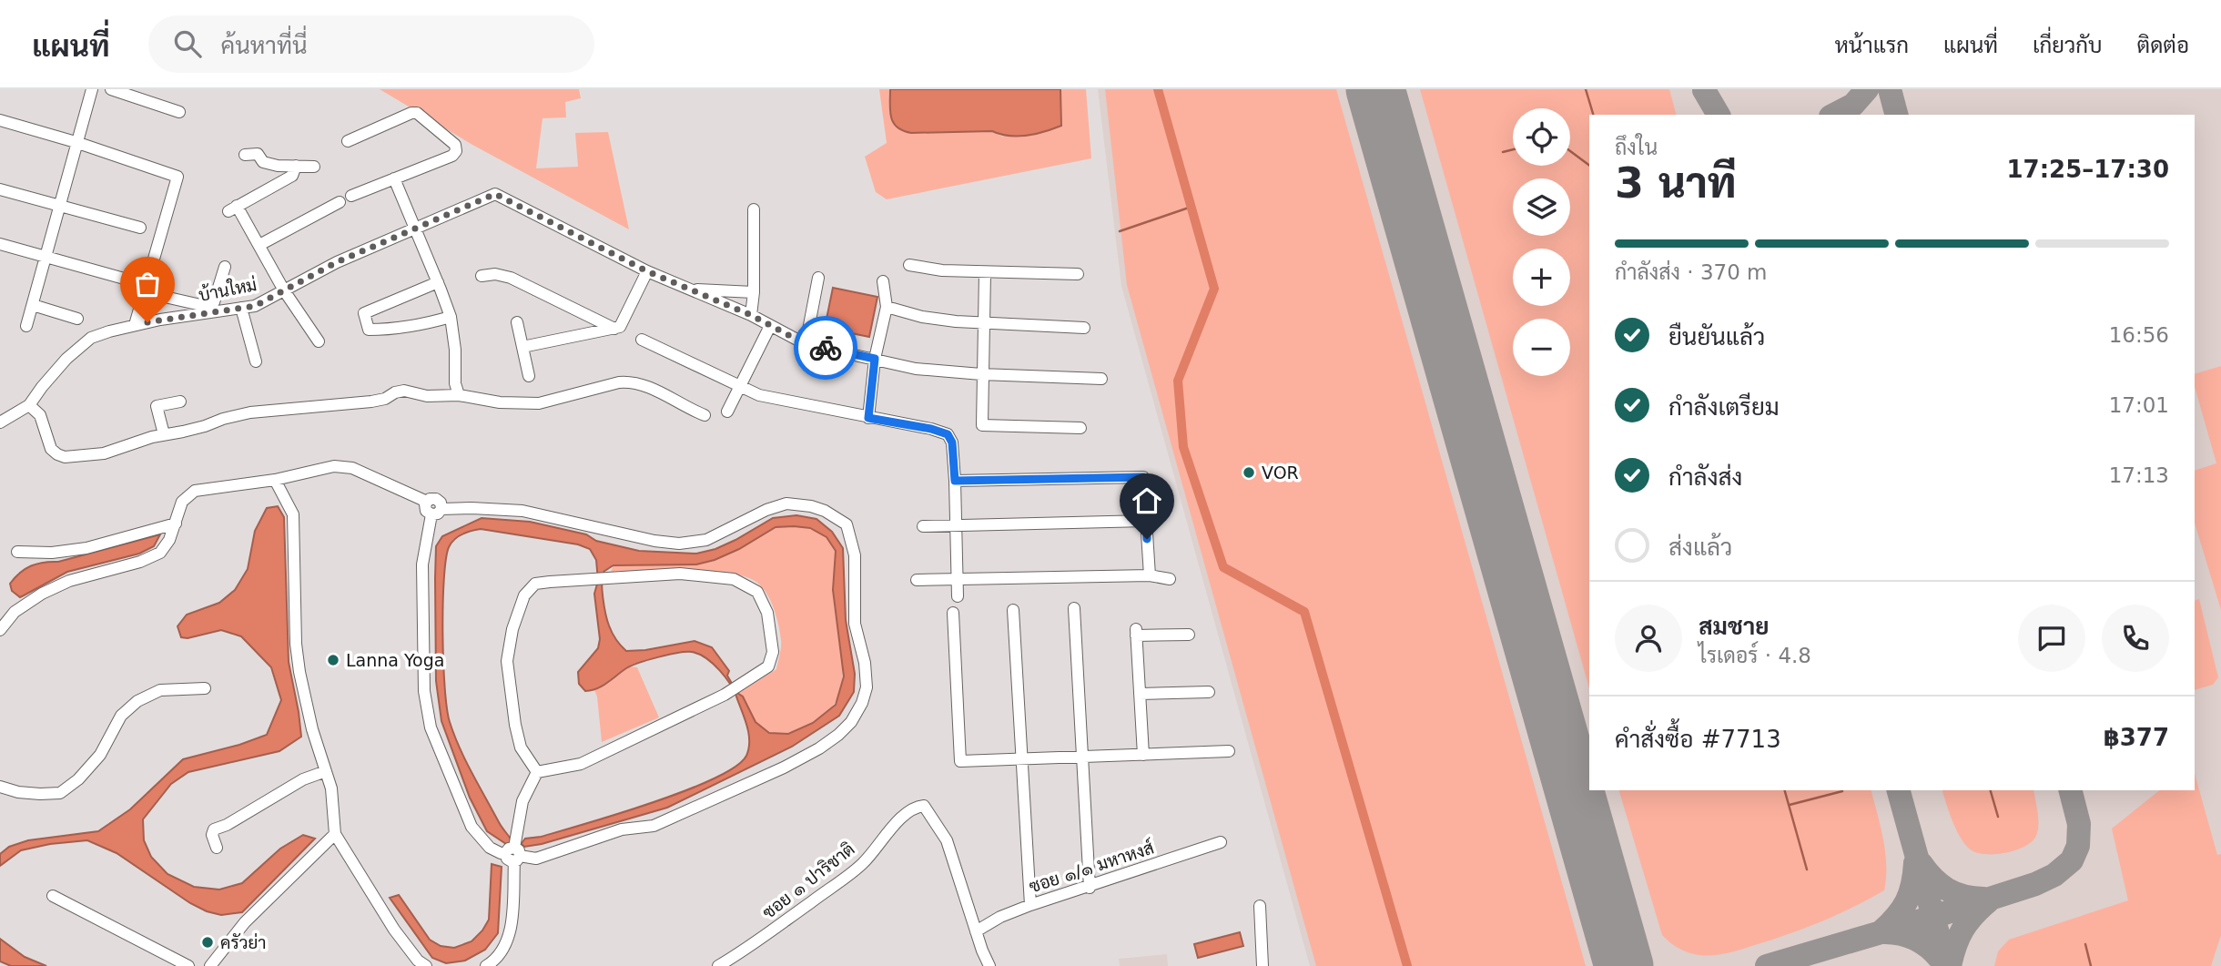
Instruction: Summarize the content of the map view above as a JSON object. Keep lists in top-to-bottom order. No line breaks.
{"streets":{"street":["บ้านใหม่","ซอย ๑/๑ มหาหงส์","ซอย ๑ ปาริชาติ"]},"crossings":[["ซอย ๑/๑ มหาหงส์","ซอย ๑ ปาริชาติ"]],"places":["VOR","Lanna Yoga","ครัวย่า"],"page":{"header":"แผนที่","search":"ค้นหาที่นี่","nav":["หน้าแรก","แผนที่","เกี่ยวกับ","ติดต่อ"],"map_buttons":["+","−"],"heading":["3 นาที","ถึงใน","17:25–17:30"],"panel":["สมชาย","ไรเดอร์ · 4.8","คำสั่งซื้อ #7713","฿377"],"bar":"กำลังส่ง · 370 m","list":[["ยืนยันแล้ว","16:56"],["กำลังเตรียม","17:01"],["กำลังส่ง","17:13"],"ส่งแล้ว"]}}
